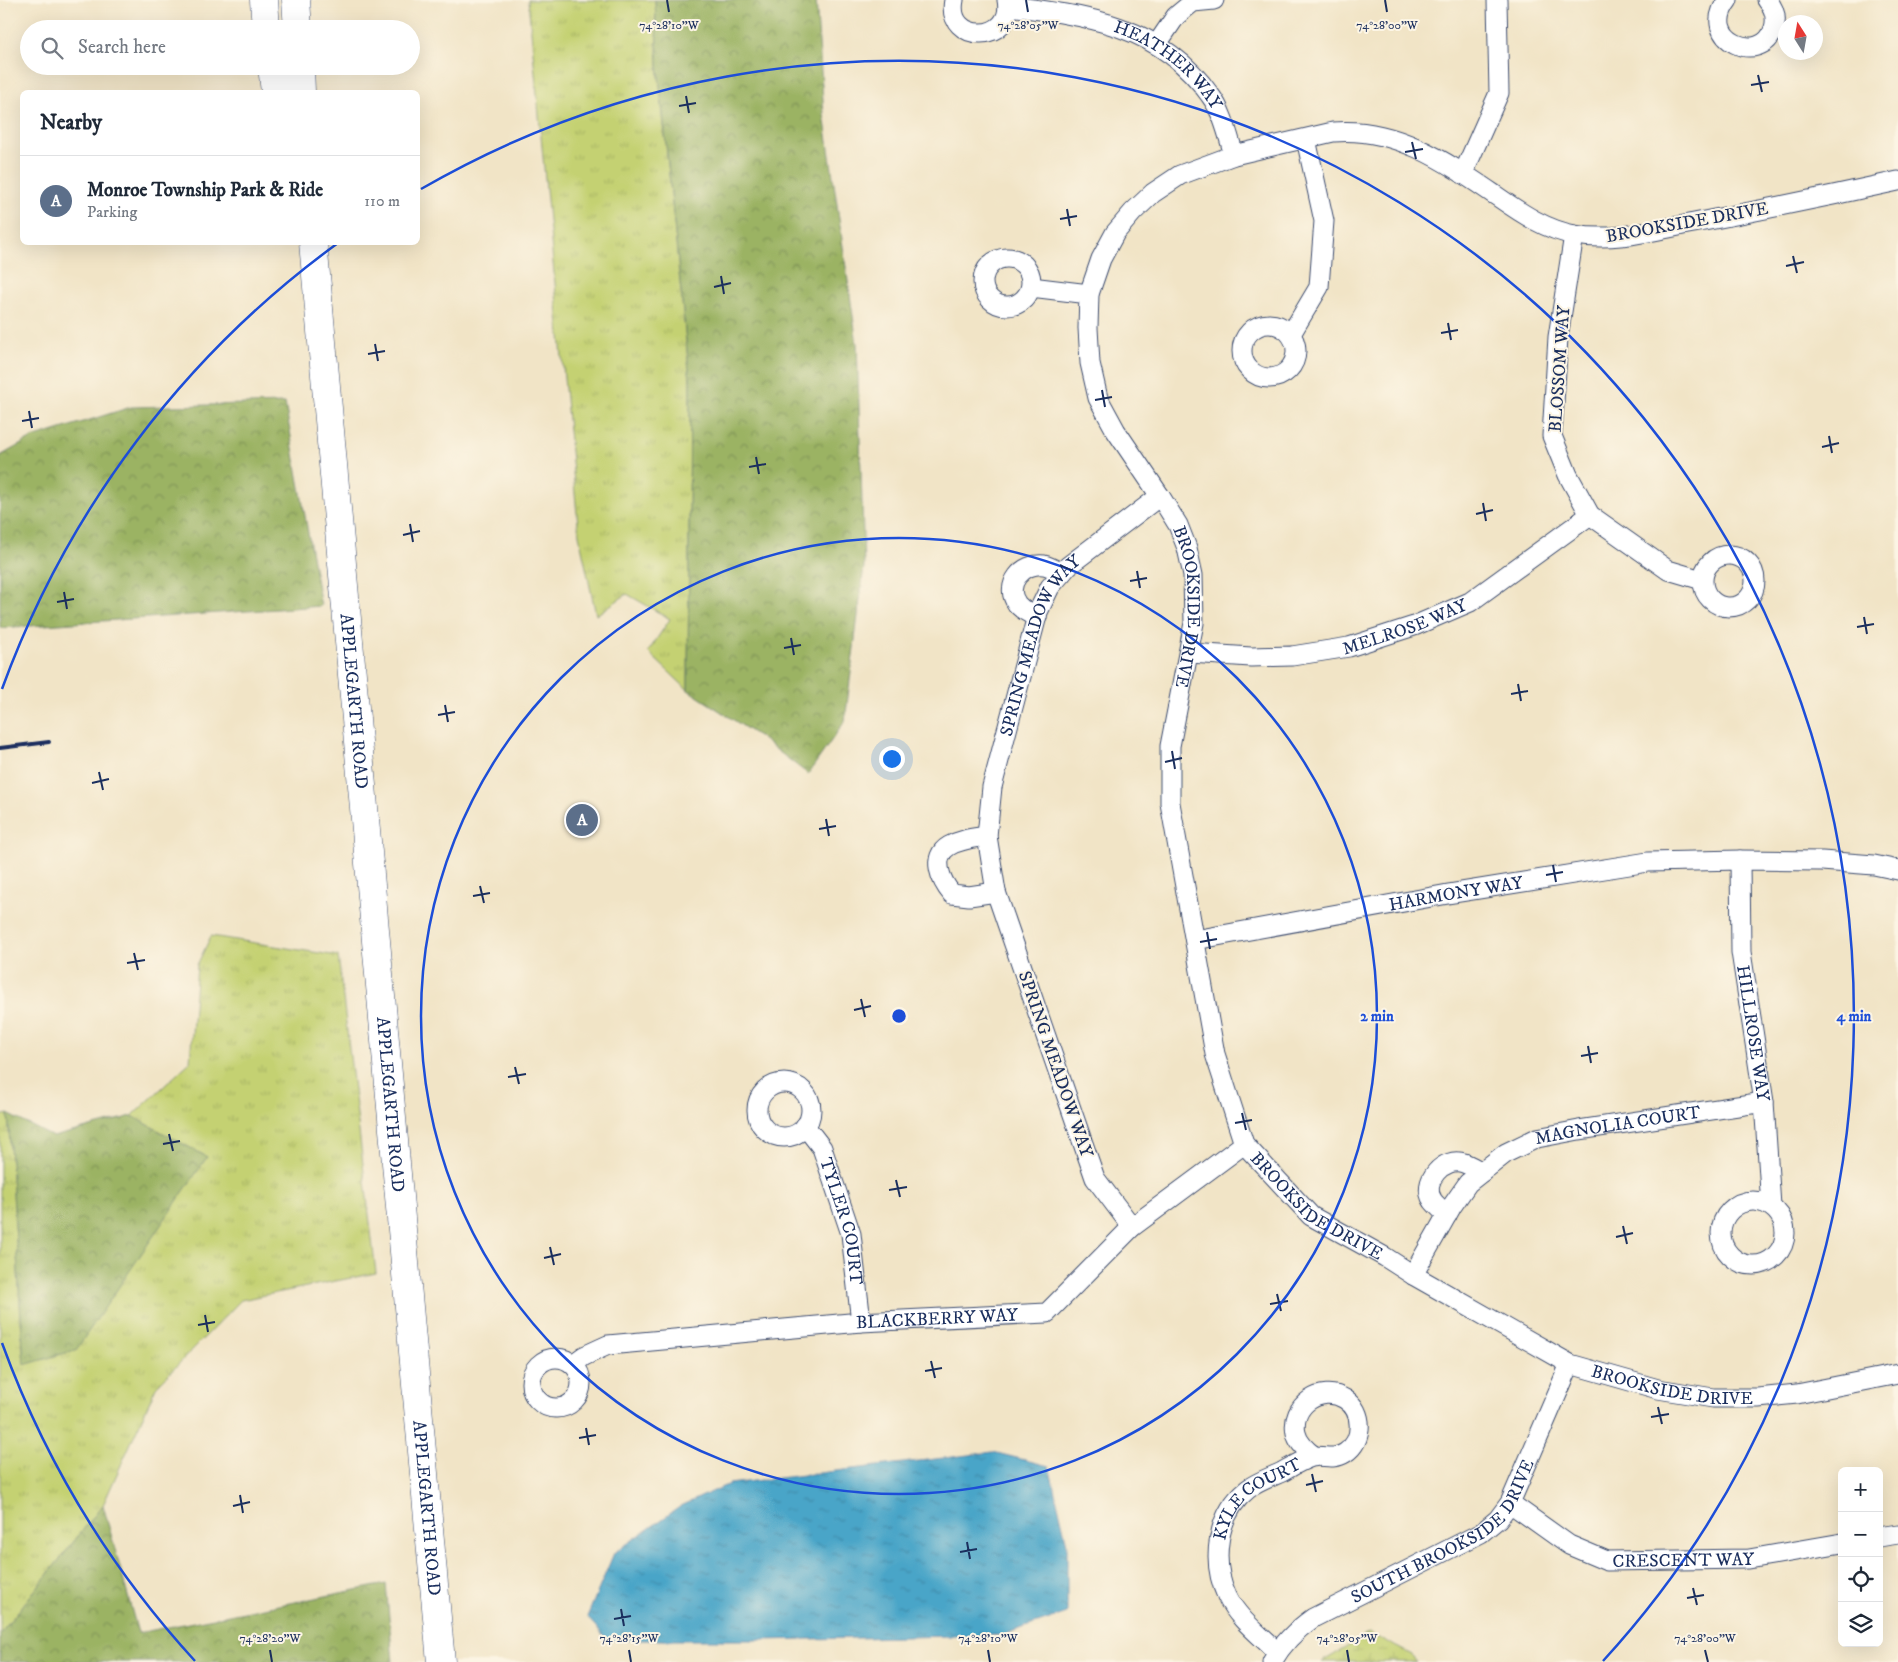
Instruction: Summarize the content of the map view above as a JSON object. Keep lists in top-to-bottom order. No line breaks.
{"streets":{"main road":["APPLEGARTH ROAD"],"street":["HEATHER WAY","BROOKSIDE DRIVE","BLOSSOM WAY","MELROSE WAY","SPRING MEADOW WAY","HARMONY WAY","HILLROSE WAY","MAGNOLIA COURT","TYLER COURT","BLACKBERRY WAY","KYLE COURT","SOUTH BROOKSIDE DRIVE","CRESCENT WAY"]},"crossings":[["HEATHER WAY","BROOKSIDE DRIVE"],["BROOKSIDE DRIVE","BLOSSOM WAY"],["BROOKSIDE DRIVE","MELROSE WAY"],["BROOKSIDE DRIVE","SPRING MEADOW WAY"],["BROOKSIDE DRIVE","HARMONY WAY"],["BROOKSIDE DRIVE","MAGNOLIA COURT"],["BROOKSIDE DRIVE","BLACKBERRY WAY"],["BROOKSIDE DRIVE","SOUTH BROOKSIDE DRIVE"],["BLOSSOM WAY","MELROSE WAY"],["SPRING MEADOW WAY","BLACKBERRY WAY"],["HARMONY WAY","HILLROSE WAY"],["HILLROSE WAY","MAGNOLIA COURT"],["TYLER COURT","BLACKBERRY WAY"],["KYLE COURT","SOUTH BROOKSIDE DRIVE"],["SOUTH BROOKSIDE DRIVE","CRESCENT WAY"]],"north":"top","page":{"search":"Search here","heading":"Nearby","list":[{"mark":"A","name":"Monroe Township Park & Ride","note":"Parking","value":"110 m"}],"pins":"A","map_buttons":["+","−"]},"coordinates":["74°28'10\"W","74°28'05\"W","74°28'00\"W","74°28'20\"W","74°28'15\"W"],"rings":["2 min","4 min"]}
